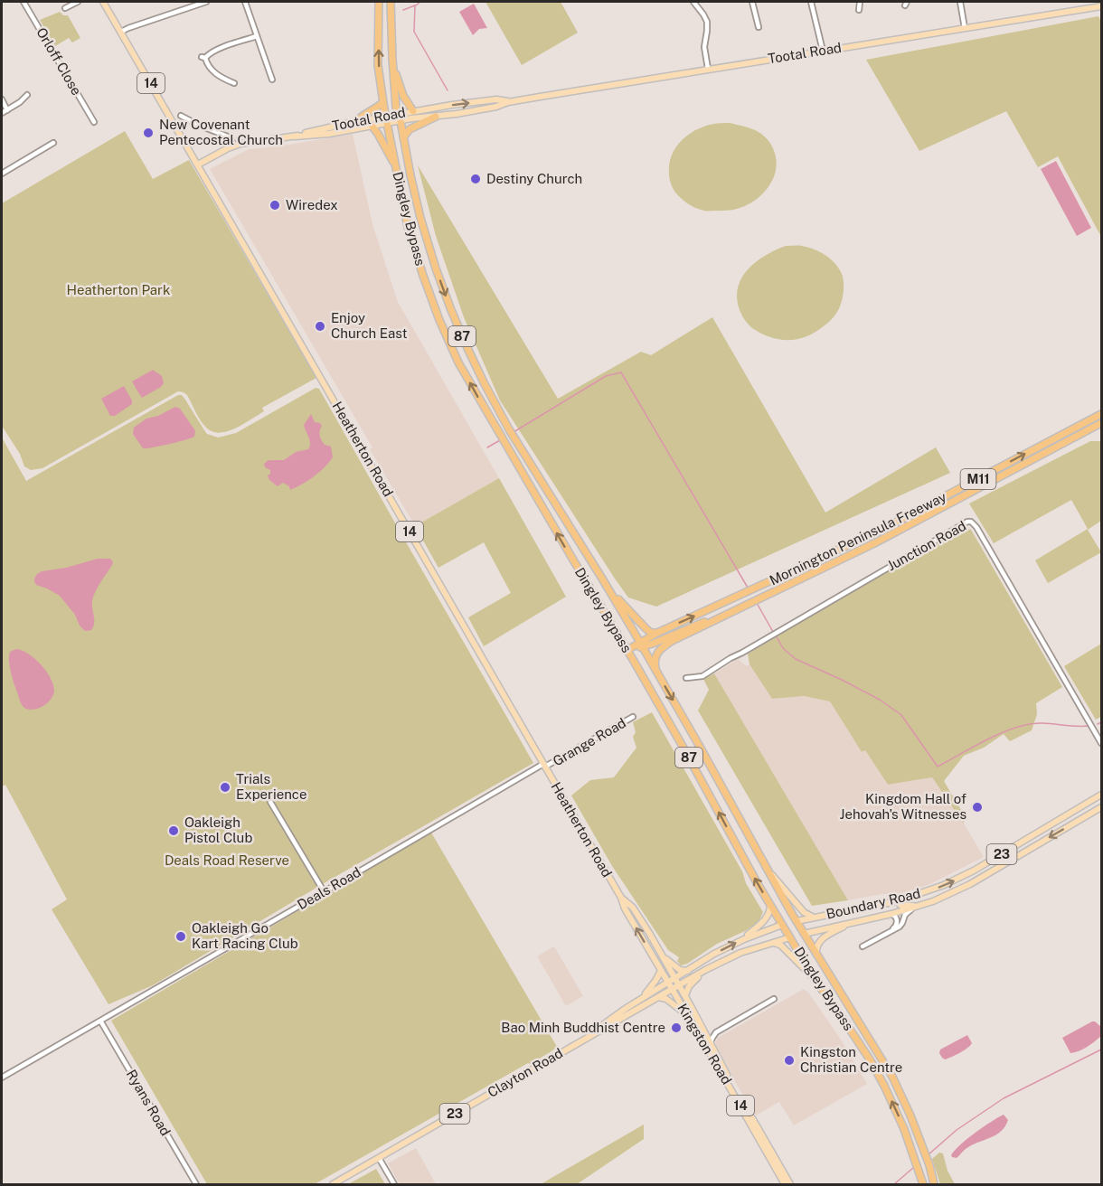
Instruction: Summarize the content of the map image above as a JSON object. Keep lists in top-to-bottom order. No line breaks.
{"streets":{"highway":["Dingley Bypass","87","M11","Mornington Peninsula Freeway","23","Boundary Road"],"main road":["Tootal Road","14","Heatherton Road","Kingston Road","Clayton Road"],"street":["Orloff Close","Junction Road","Grange Road","Deals Road","Ryans Road"]},"crossings":[["Tootal Road","Dingley Bypass"],["Tootal Road","Heatherton Road"],["Dingley Bypass","M11"],["Dingley Bypass","Mornington Peninsula Freeway"],["Dingley Bypass","Boundary Road"],["Heatherton Road","Grange Road"],["Heatherton Road","Deals Road"],["Heatherton Road","Boundary Road"],["Heatherton Road","Kingston Road"],["Heatherton Road","Clayton Road"],["M11","Mornington Peninsula Freeway"],["Grange Road","Deals Road"],["Deals Road","Ryans Road"],["Boundary Road","Kingston Road"],["Boundary Road","Clayton Road"],["Kingston Road","Clayton Road"]],"parks":["Heatherton Park","Deals Road Reserve"],"places":["New Covenant Pentecostal Church","Destiny Church","Wiredex","Enjoy Church East","Trials Experience","Kingdom Hall of Jehovah's Witnesses","Oakleigh Pistol Club","Oakleigh Go Kart Racing Club","Bao Minh Buddhist Centre","Kingston Christian Centre"]}
